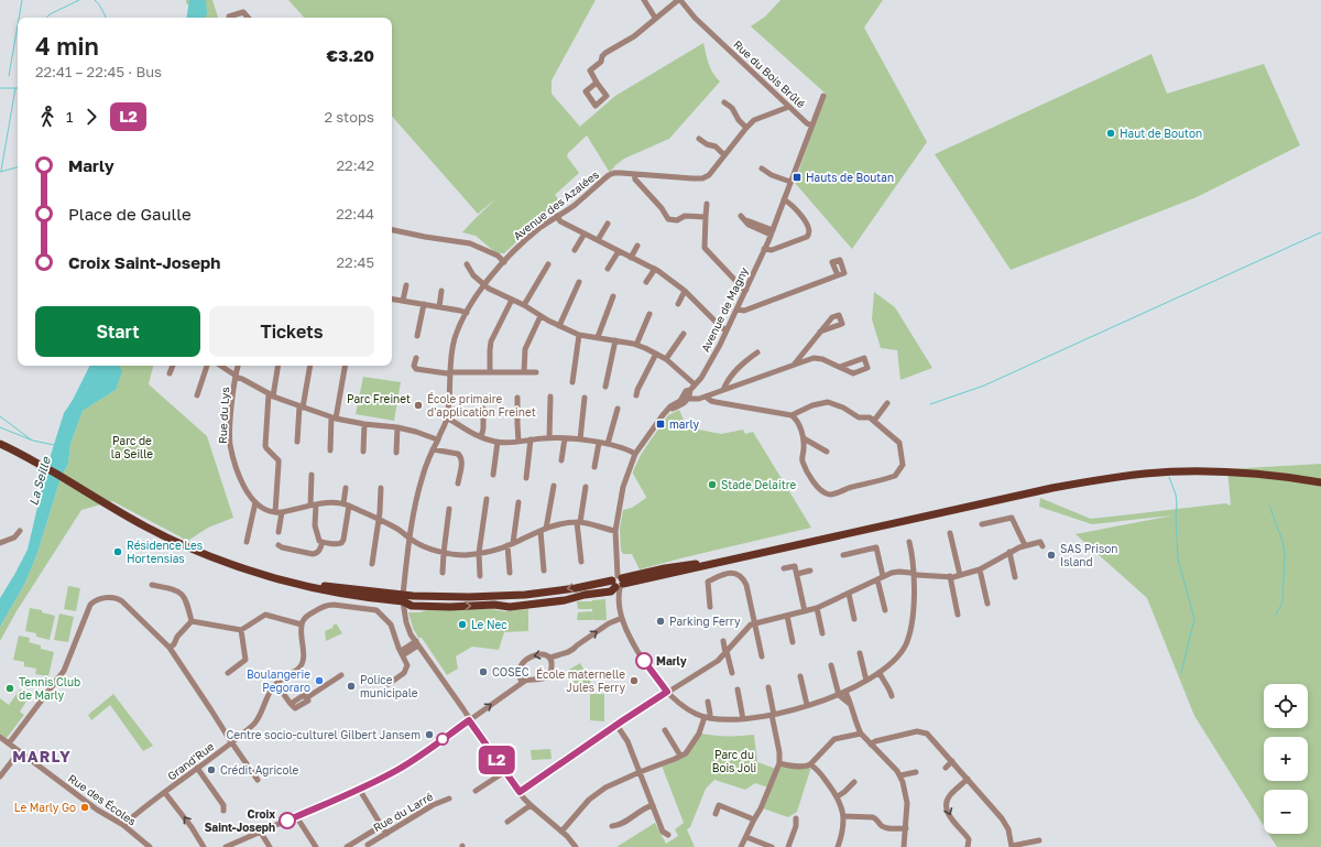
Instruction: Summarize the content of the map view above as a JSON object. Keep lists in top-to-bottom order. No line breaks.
{"streets":{"street":["Rue du Bois Brûlé","Avenue des Azalées","Avenue de Magny","Rue du Lys","Grand'Rue","Rue des Écoles","Rue du Larré"]},"crossings":[["Rue du Bois Brûlé","Avenue des Azalées"],["Rue du Bois Brûlé","Avenue de Magny"],["Grand'Rue","Rue des Écoles"]],"districts":["MARLY"],"water":["La Seille"],"parks":["Parc Freinet","Parc de la Seille","Parc du Bois Joli"],"places":{"other":["Haut de Bouton","École primaire d'application Freinet","Stade Delaitre","Résidence Les Hortensias","SAS Prison Island","Parking Ferry","Le Nec","Marly","COSEC","Boulangerie Pegoraro","École maternelle Jules Ferry","Police municipale","Tennis Club de Marly","Centre socio-culturel Gilbert Jansem","Crédit Agricole","Le Marly Go","Croix Saint-Joseph"],"transit":["Hauts de Boutan","marly"]},"lines":["bus line L2"],"page":{"on_map":"L2","heading":["4 min","22:41 – 22:45 · Bus","€3.20"],"legs":["1","L2","2 stops"],"list":[{"name":"Marly","value":"22:42"},{"name":"Place de Gaulle","value":"22:44"},{"name":"Croix Saint-Joseph","value":"22:45"}],"buttons":["Start","Tickets"],"map_buttons":["+","−"]}}
